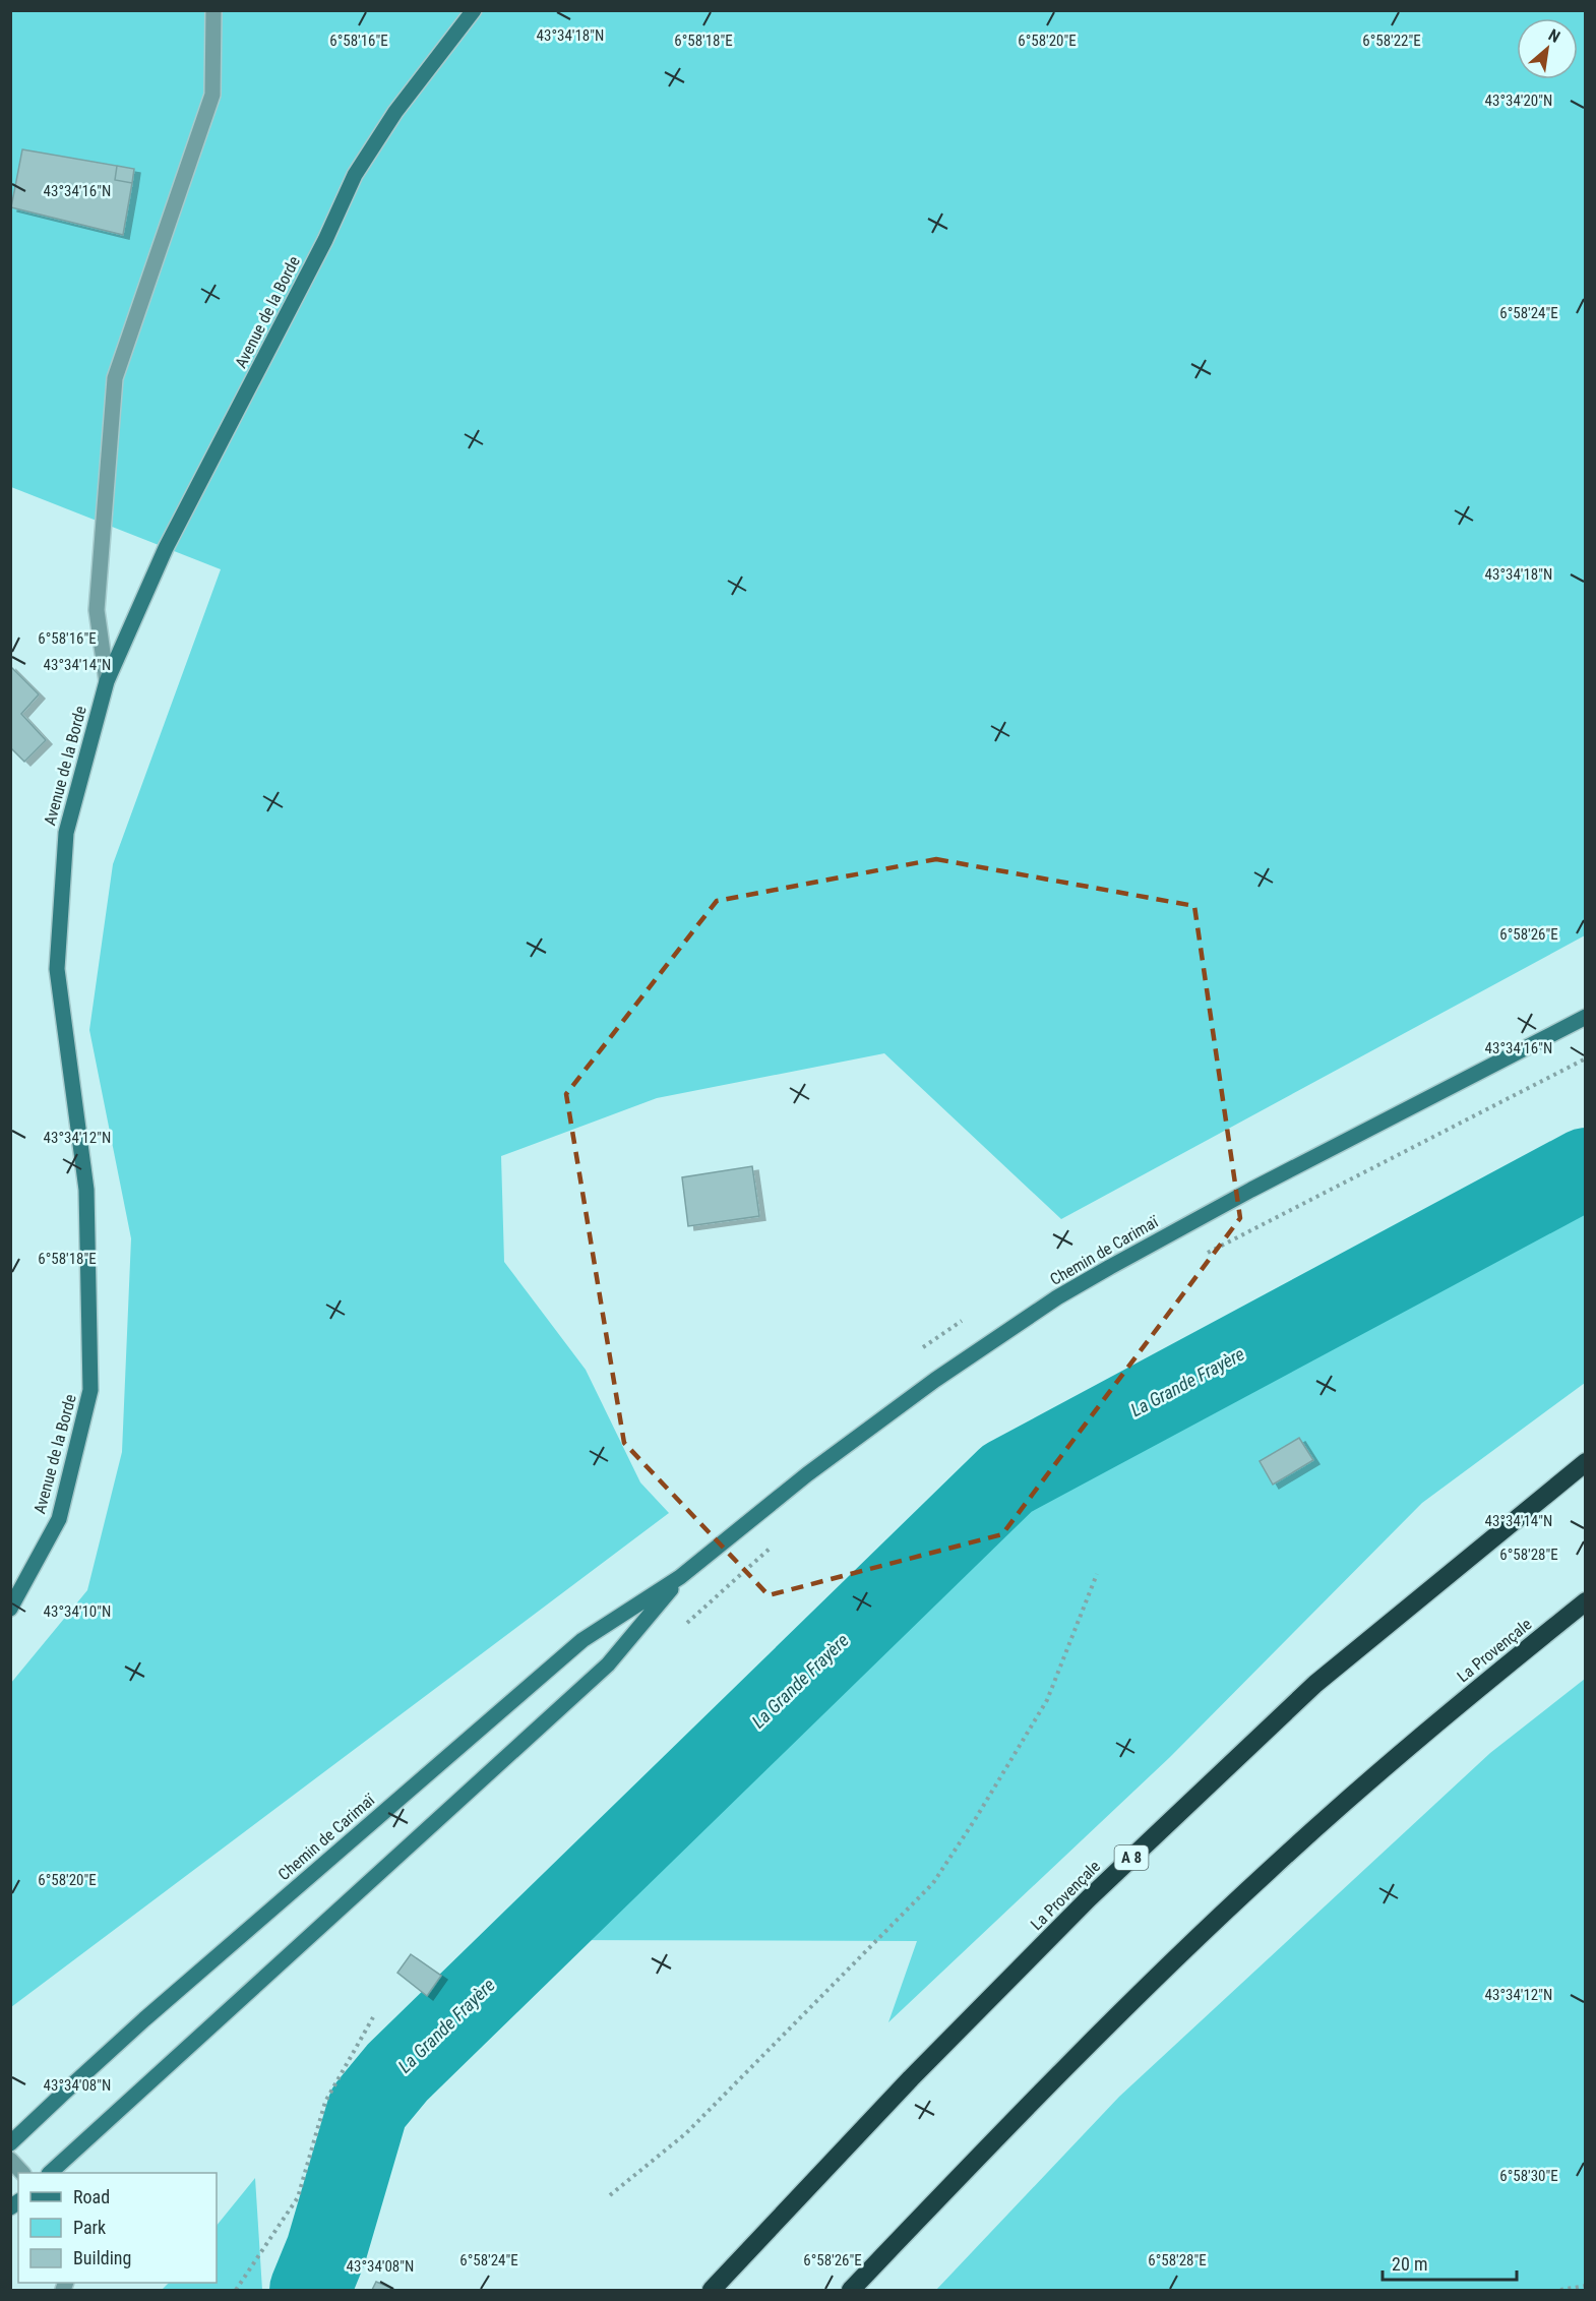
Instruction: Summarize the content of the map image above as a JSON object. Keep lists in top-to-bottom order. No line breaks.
{"streets":{"highway":["La Provençale","A 8"],"street":["Avenue de la Borde","Chemin de Carimaï"]},"water":["La Grande Frayère"],"legend":["Road","Park","Building"],"scale_bar":"20 m","north":"top right","coordinates":["43°34'18\"N","6°58'16\"E","6°58'18\"E","6°58'20\"E","6°58'22\"E","43°34'20\"N","43°34'16\"N","6°58'24\"E","43°34'14\"N","6°58'26\"E","43°34'12\"N","6°58'28\"E","43°34'10\"N","43°34'08\"N","6°58'30\"E"]}
